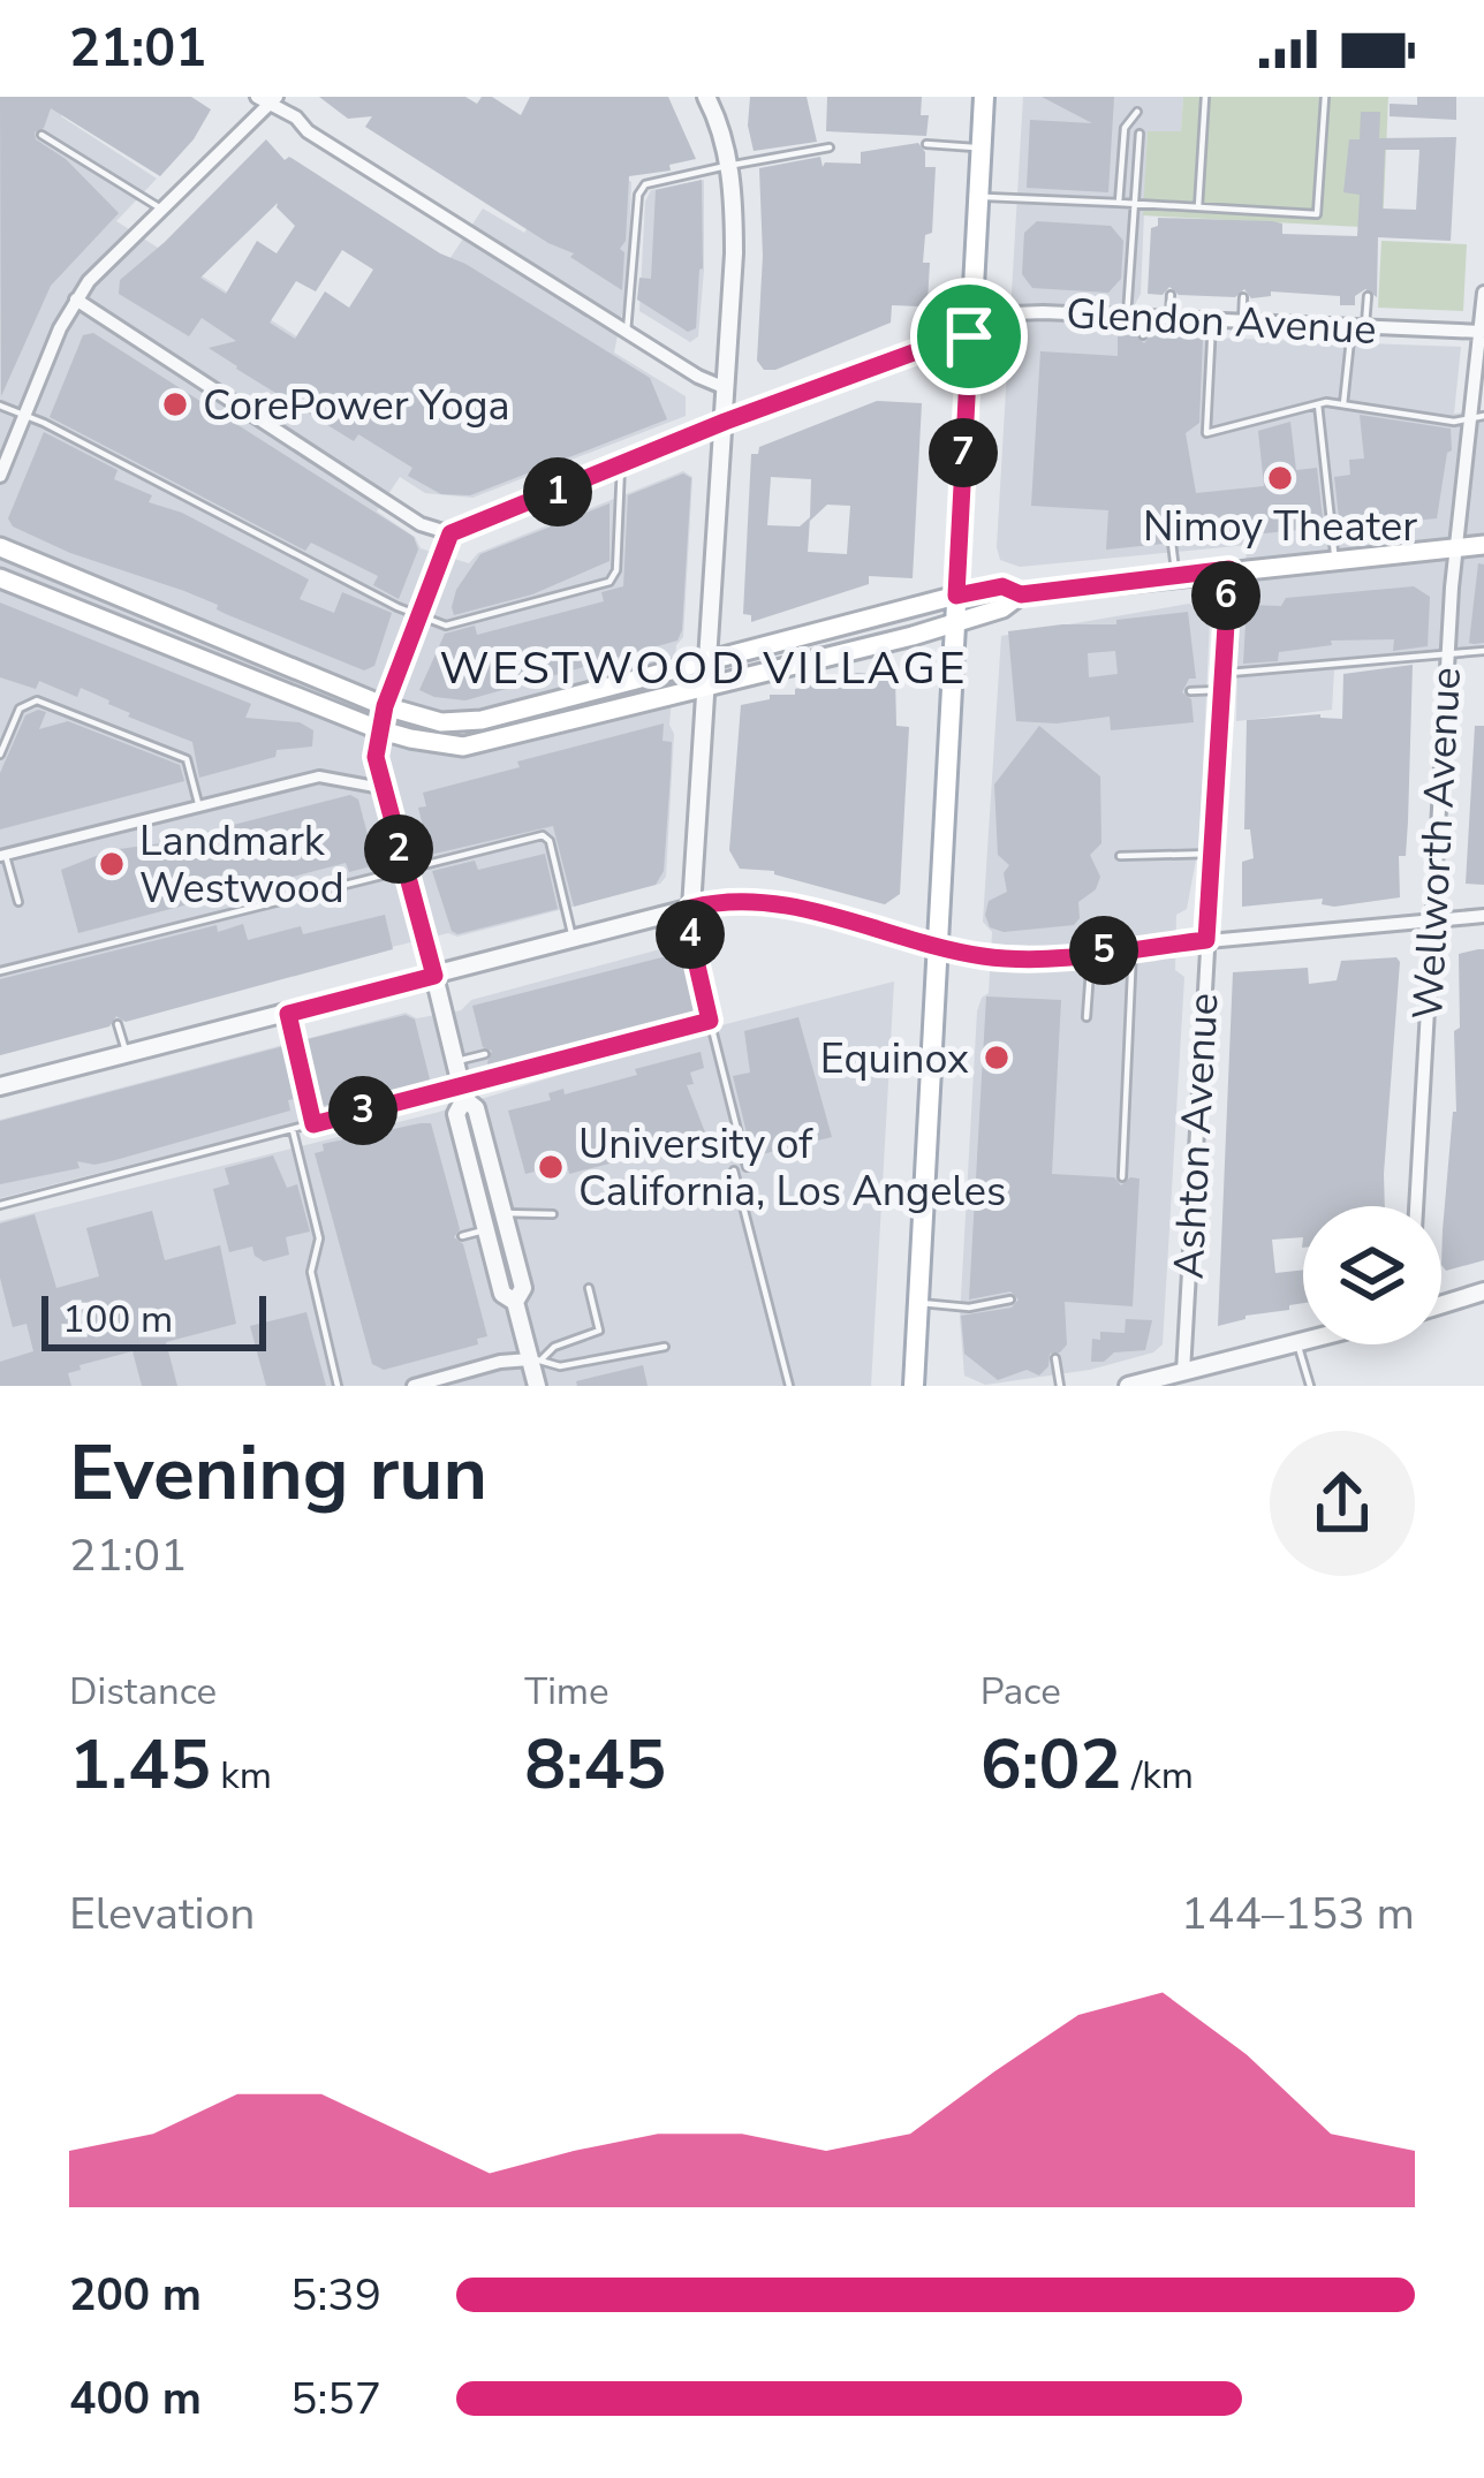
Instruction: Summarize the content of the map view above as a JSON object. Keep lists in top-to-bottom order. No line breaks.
{"streets":{"street":["Glendon Avenue","Wellworth Avenue","Ashton Avenue"]},"crossings":[["Glendon Avenue","Wellworth Avenue"]],"districts":["WESTWOOD VILLAGE"],"places":["CorePower Yoga","Nimoy Theater","Landmark Westwood","Equinox","University of California, Los Angeles"],"scale_bar":"100 m","page":{"status":"21:01","pins":["7","1","6","2","4","5","3"],"scale":"100 m","heading":["Evening run","21:01"],"stats":[["Distance","1.45 km"],["Time","8:45"],["Pace","6:02 /km"]],"chart":["Elevation","144–153 m"],"list":[{"name":"200 m","note":"5:39"},{"name":"400 m","note":"5:57"}]}}
